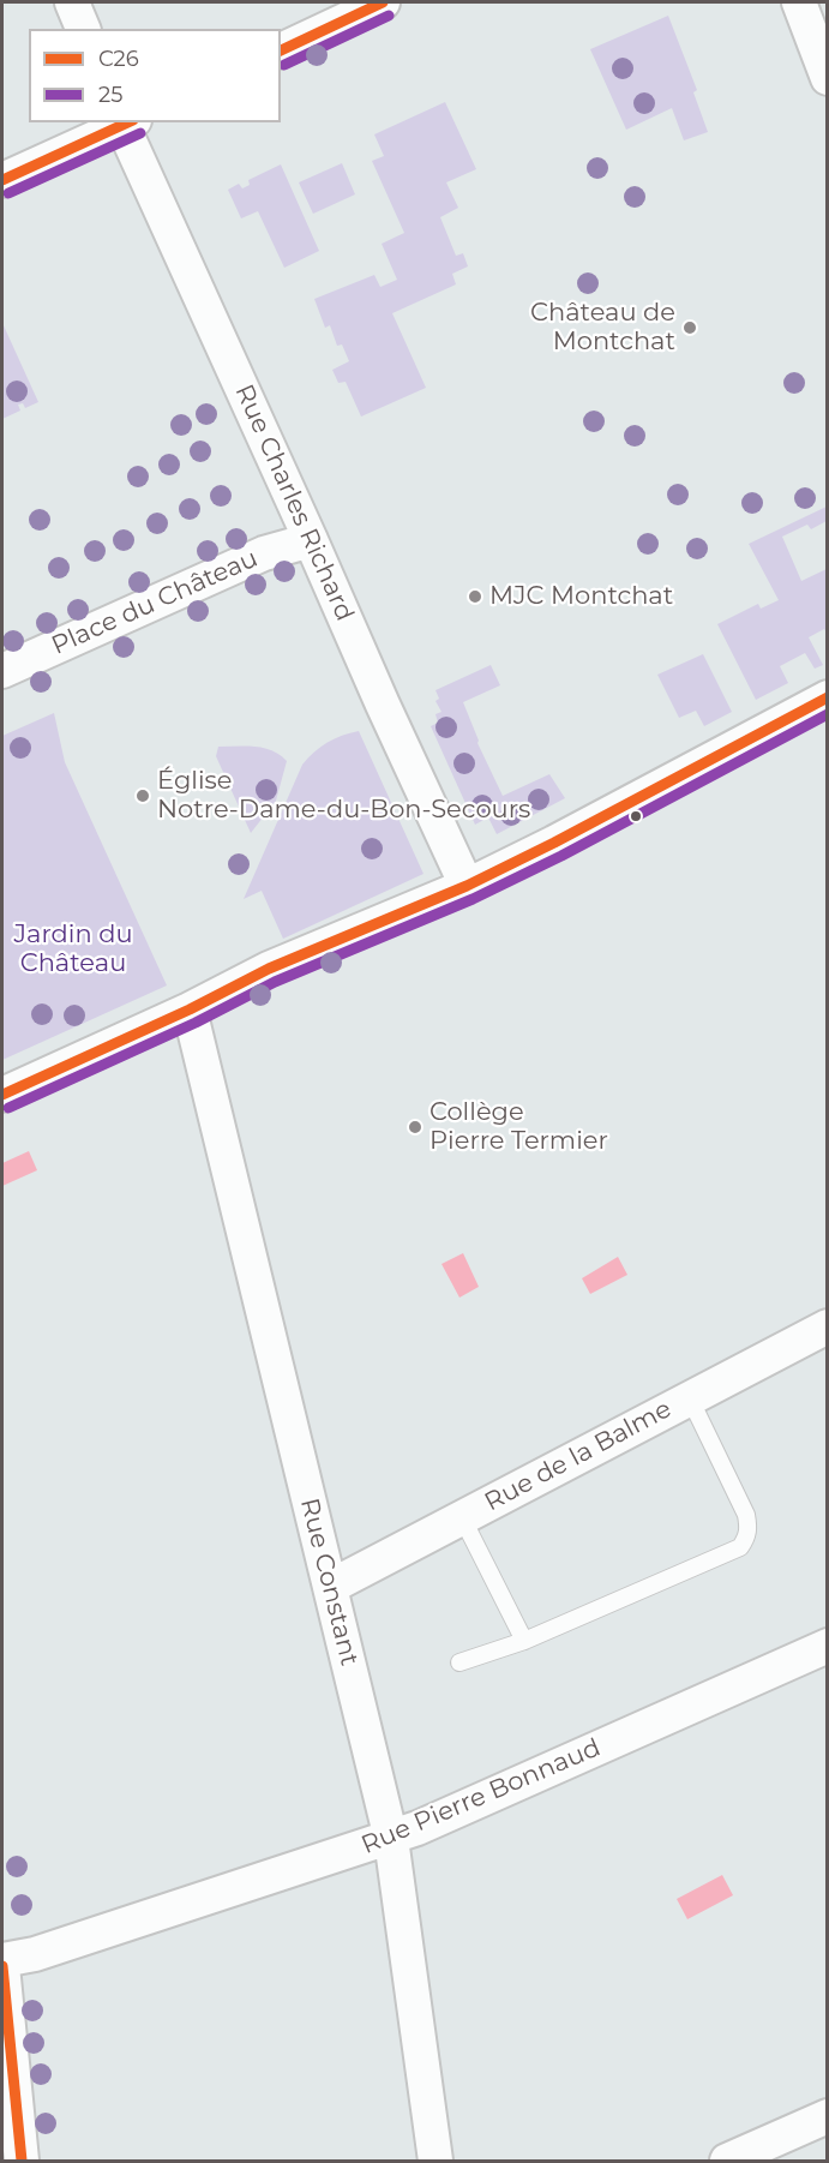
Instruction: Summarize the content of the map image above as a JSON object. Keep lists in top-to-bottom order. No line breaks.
{"streets":{"street":["Rue Charles Richard","Place du Château","Rue de la Balme","Rue Constant","Rue Pierre Bonnaud"]},"crossings":[["Rue Charles Richard","Place du Château"],["Rue de la Balme","Rue Constant"],["Rue Constant","Rue Pierre Bonnaud"]],"parks":["Jardin du Château"],"places":["Château de Montchat","MJC Montchat","Église Notre-Dame-du-Bon-Secours","Collège Pierre Termier"],"lines":["transit line C26","transit line 25"],"legend":["C26","25"]}
